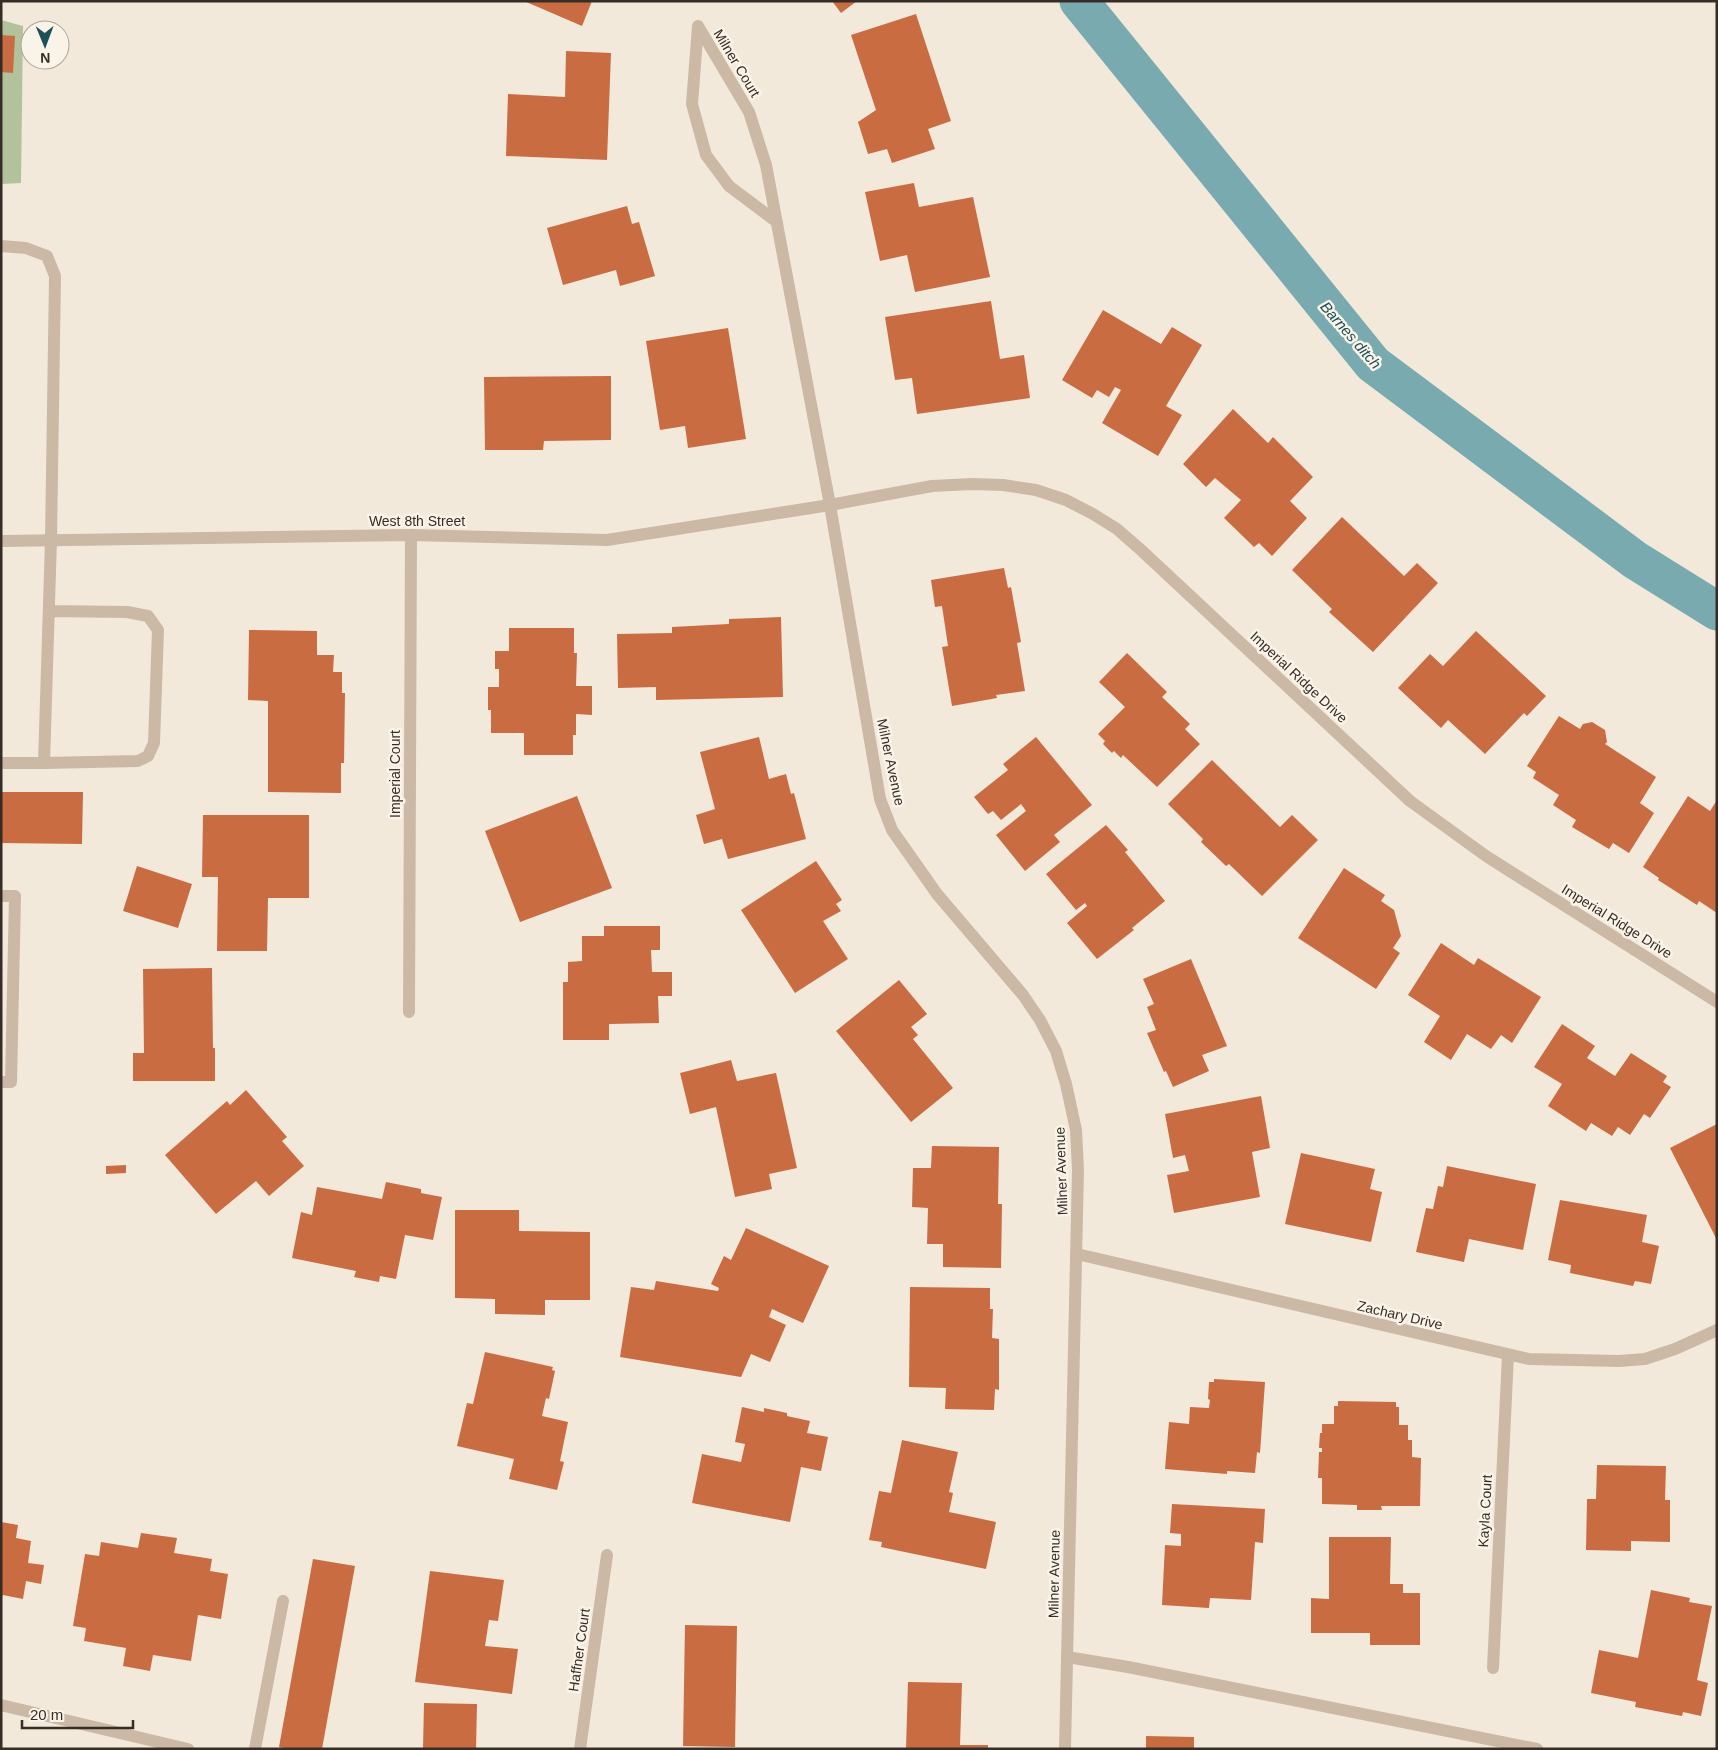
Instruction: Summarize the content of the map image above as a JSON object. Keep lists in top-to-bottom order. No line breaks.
{"streets":{"street":["Milner Court","West 8th Street","Imperial Ridge Drive","Milner Avenue","Imperial Court","Zachary Drive","Kayla Court","Haffner Court"]},"crossings":[["Milner Court","West 8th Street"],["Milner Court","Imperial Ridge Drive"],["Milner Court","Milner Avenue"],["West 8th Street","Imperial Ridge Drive"],["West 8th Street","Milner Avenue"],["West 8th Street","Imperial Court"],["Imperial Ridge Drive","Milner Avenue"],["Milner Avenue","Zachary Drive"],["Zachary Drive","Kayla Court"]],"water":["Barnes ditch"],"scale_bar":"20 m","north":"bottom"}
